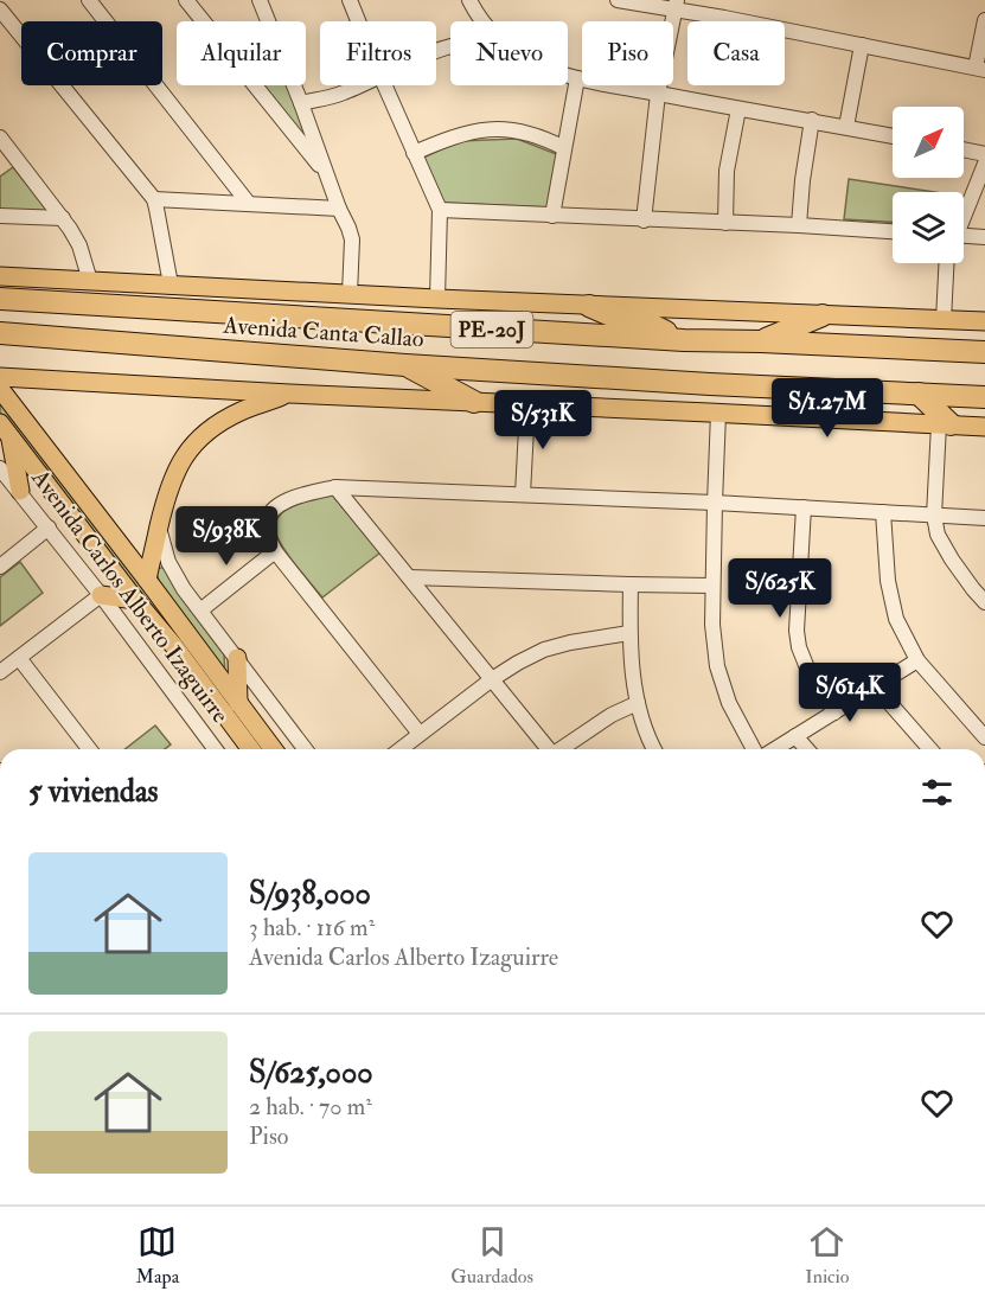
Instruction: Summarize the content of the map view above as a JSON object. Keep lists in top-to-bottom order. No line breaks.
{"streets":{"highway":["PE-20J","Avenida Canta Callao"],"main road":["Avenida Carlos Alberto Izaguirre"]},"north":"top right","page":{"chip":["Comprar","Alquilar","Filtros","Nuevo","Piso","Casa"],"price":["S/1.27M","S/531K","S/938K","S/625K","S/614K"],"heading":"5 viviendas","list":[{"name":"S/938,000","note":"3 hab. · 116 m² · Avenida Carlos Alberto Izaguirre"},{"name":"S/625,000","note":"2 hab. · 70 m² · Piso"}],"tabs":["Mapa","Guardados","Inicio"]}}
